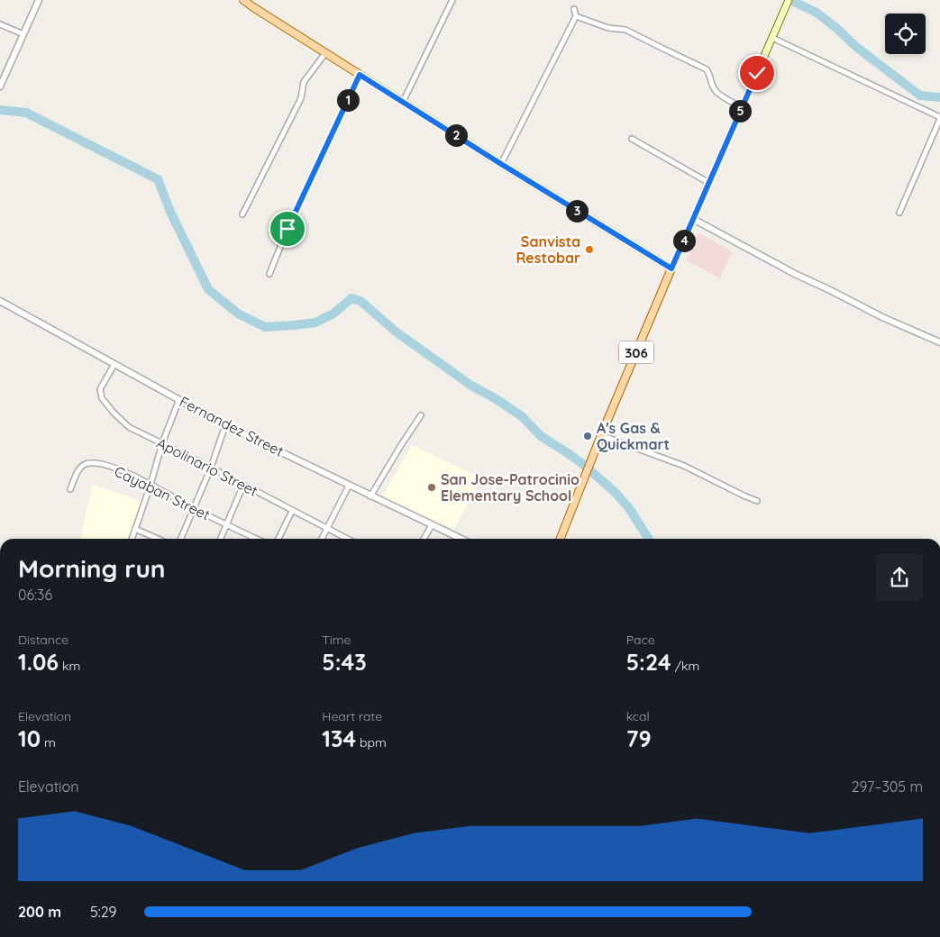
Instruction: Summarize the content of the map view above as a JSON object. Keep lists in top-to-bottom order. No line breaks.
{"streets":{"main road":["306"],"street":["Fernandez Street","Apolinario Street","Cayaban Street"]},"crossings":[["Fernandez Street","Apolinario Street"]],"places":["Sanvista Restobar","A's Gas & Quickmart","San Jose-Patrocinio Elementary School"],"page":{"pins":["1","5","2","3","4"],"heading":["Morning run","06:36"],"stats":[["Distance","1.06 km"],["Time","5:43"],["Pace","5:24 /km"],["Elevation","10 m"],["Heart rate","134 bpm"],["kcal","79"]],"chart":["Elevation","297–305 m"],"list":[{"name":"200 m","note":"5:29"}]}}
